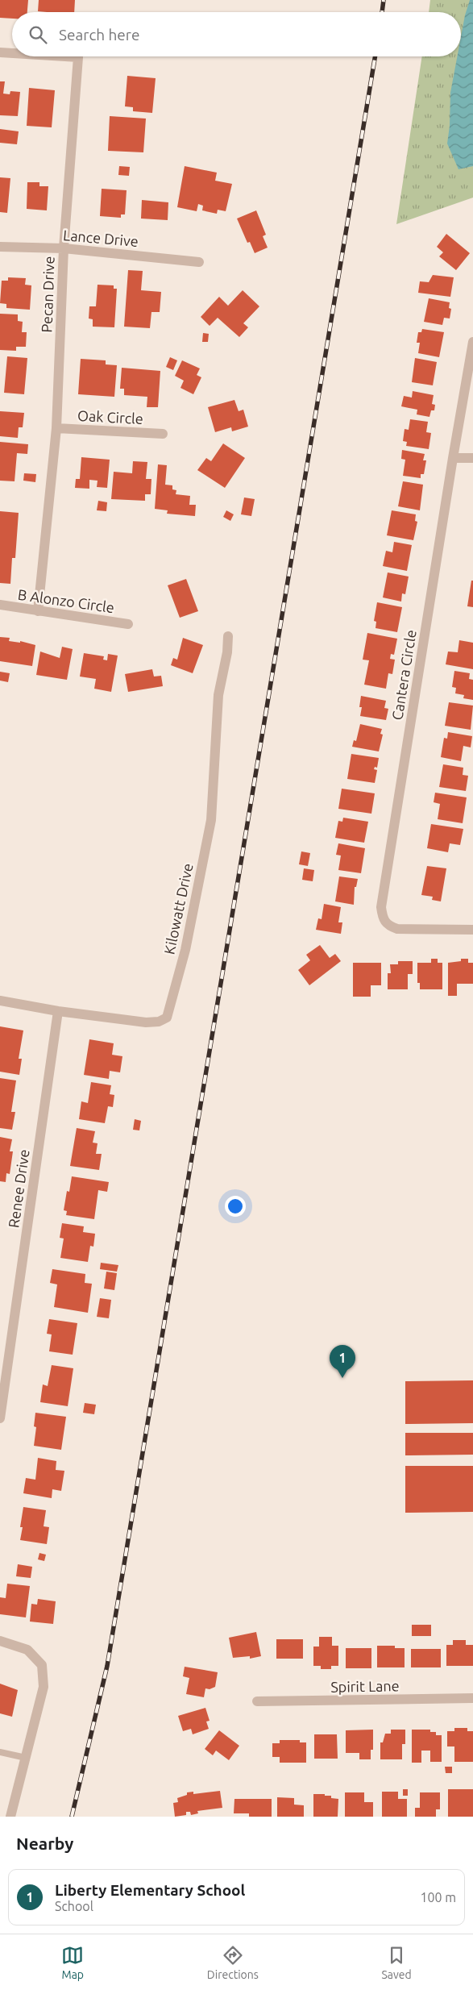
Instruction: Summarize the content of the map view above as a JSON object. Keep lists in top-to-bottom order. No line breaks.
{"streets":{"street":["Lance Drive","Pecan Drive","Oak Circle","B Alonzo Circle","Cantera Circle","Kilowatt Drive","Renee Drive","Spirit Lane"]},"crossings":[["Lance Drive","Pecan Drive"],["Pecan Drive","Oak Circle"],["Pecan Drive","B Alonzo Circle"],["Kilowatt Drive","Renee Drive"]],"page":{"search":"Search here","pins":"1","heading":"Nearby","list":[{"mark":"1","name":"Liberty Elementary School","note":"School","value":"100 m"}],"nav":["Map","Directions","Saved"]}}
